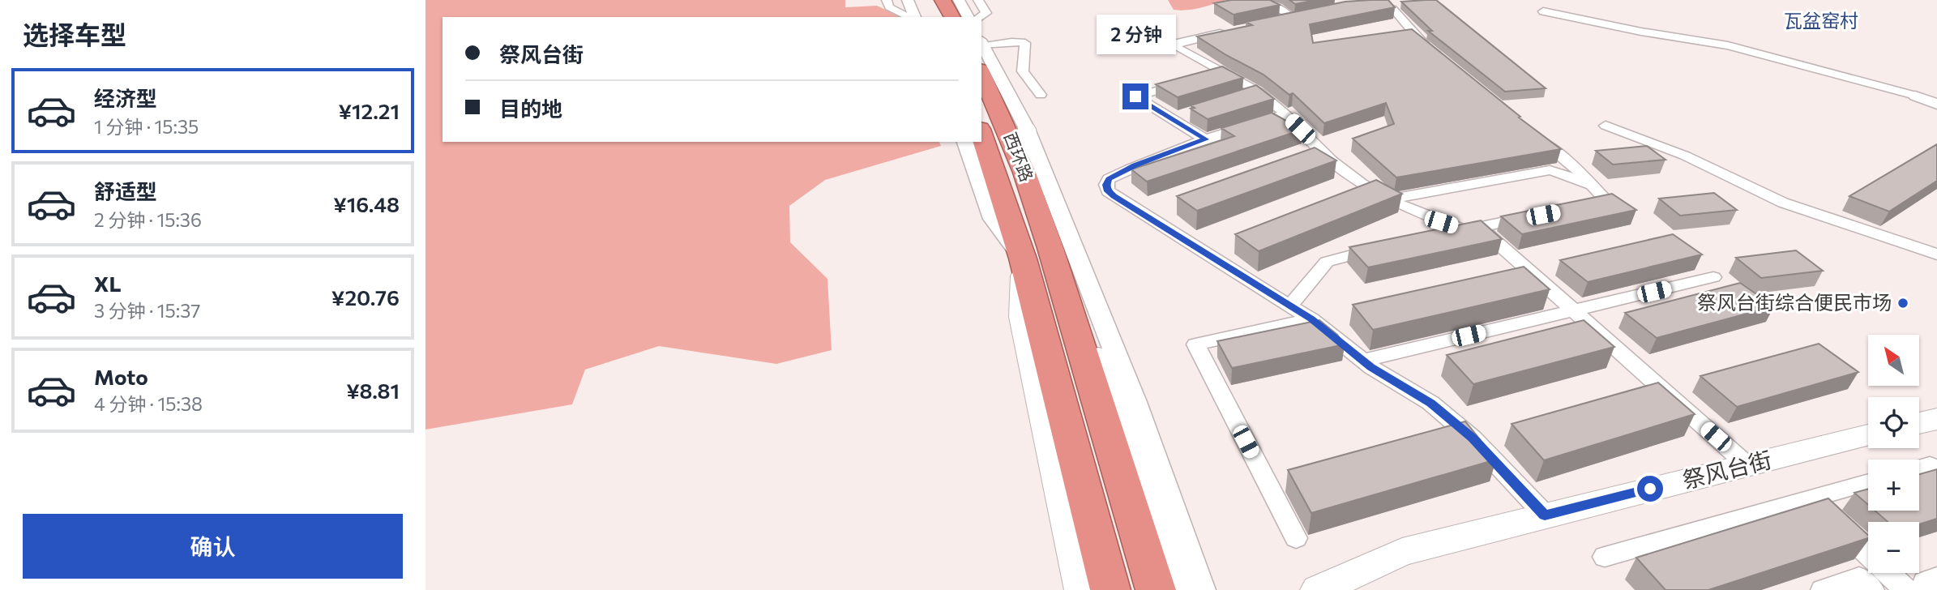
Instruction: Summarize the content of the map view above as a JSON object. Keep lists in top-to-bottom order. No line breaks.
{"streets":{"highway":["西环路"],"main road":["祭风台街"]},"districts":["瓦盆窑村"],"places":["祭风台街综合便民市场"],"north":"top left","page":{"heading":"选择车型","bubble":"2 分钟","banner":["祭风台街","目的地"],"list":[{"name":"经济型","note":"1 分钟 · 15:35","value":"¥12.21"},{"name":"舒适型","note":"2 分钟 · 15:36","value":"¥16.48"},{"name":"XL","note":"3 分钟 · 15:37","value":"¥20.76"},{"name":"Moto","note":"4 分钟 · 15:38","value":"¥8.81"}],"map_buttons":["+","−"],"buttons":"确认"}}
